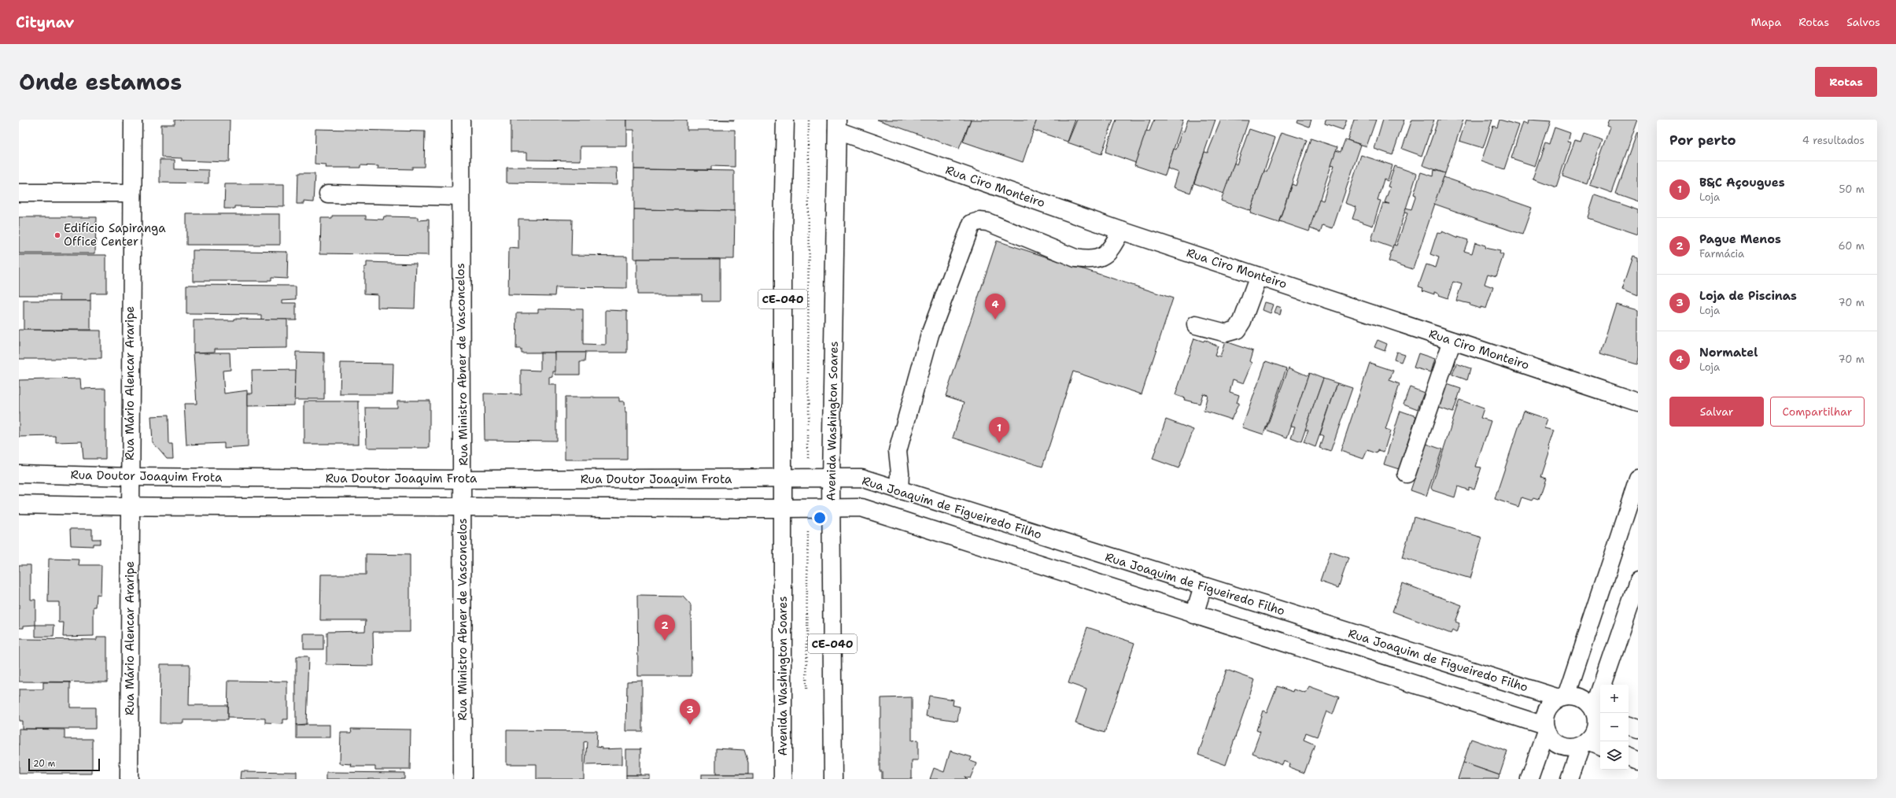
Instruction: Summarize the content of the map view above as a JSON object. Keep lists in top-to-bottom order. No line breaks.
{"streets":{"main road":["Rua Ciro Monteiro","CE-040","Rua Ministro Abner de Vasconcelos","Rua Mário Alencar Araripe","Avenida Washington Soares","Rua Doutor Joaquim Frota","Rua Joaquim de Figueiredo Filho"]},"crossings":[["Rua Ciro Monteiro","Avenida Washington Soares"],["Rua Ministro Abner de Vasconcelos","Rua Doutor Joaquim Frota"],["Rua Mário Alencar Araripe","Rua Doutor Joaquim Frota"],["Avenida Washington Soares","Rua Doutor Joaquim Frota"],["Avenida Washington Soares","Rua Joaquim de Figueiredo Filho"],["Rua Doutor Joaquim Frota","Rua Joaquim de Figueiredo Filho"]],"places":["Edifício Sapiranga Office Center"],"scale_bar":"20 m","page":{"header":"Citynav","nav":["Mapa","Rotas","Salvos"],"title":"Onde estamos","buttons":["Rotas",["Salvar","Compartilhar"]],"heading":["Por perto","4 resultados"],"list":[{"mark":"1","name":"B&C Açougues","note":"Loja","value":"50 m"},{"mark":"2","name":"Pague Menos","note":"Farmácia","value":"60 m"},{"mark":"3","name":"Loja de Piscinas","note":"Loja","value":"70 m"},{"mark":"4","name":"Normatel","note":"Loja","value":"70 m"}],"pins":["4","1","2","3"],"map_buttons":["+","−"],"scale":"20 m"}}
